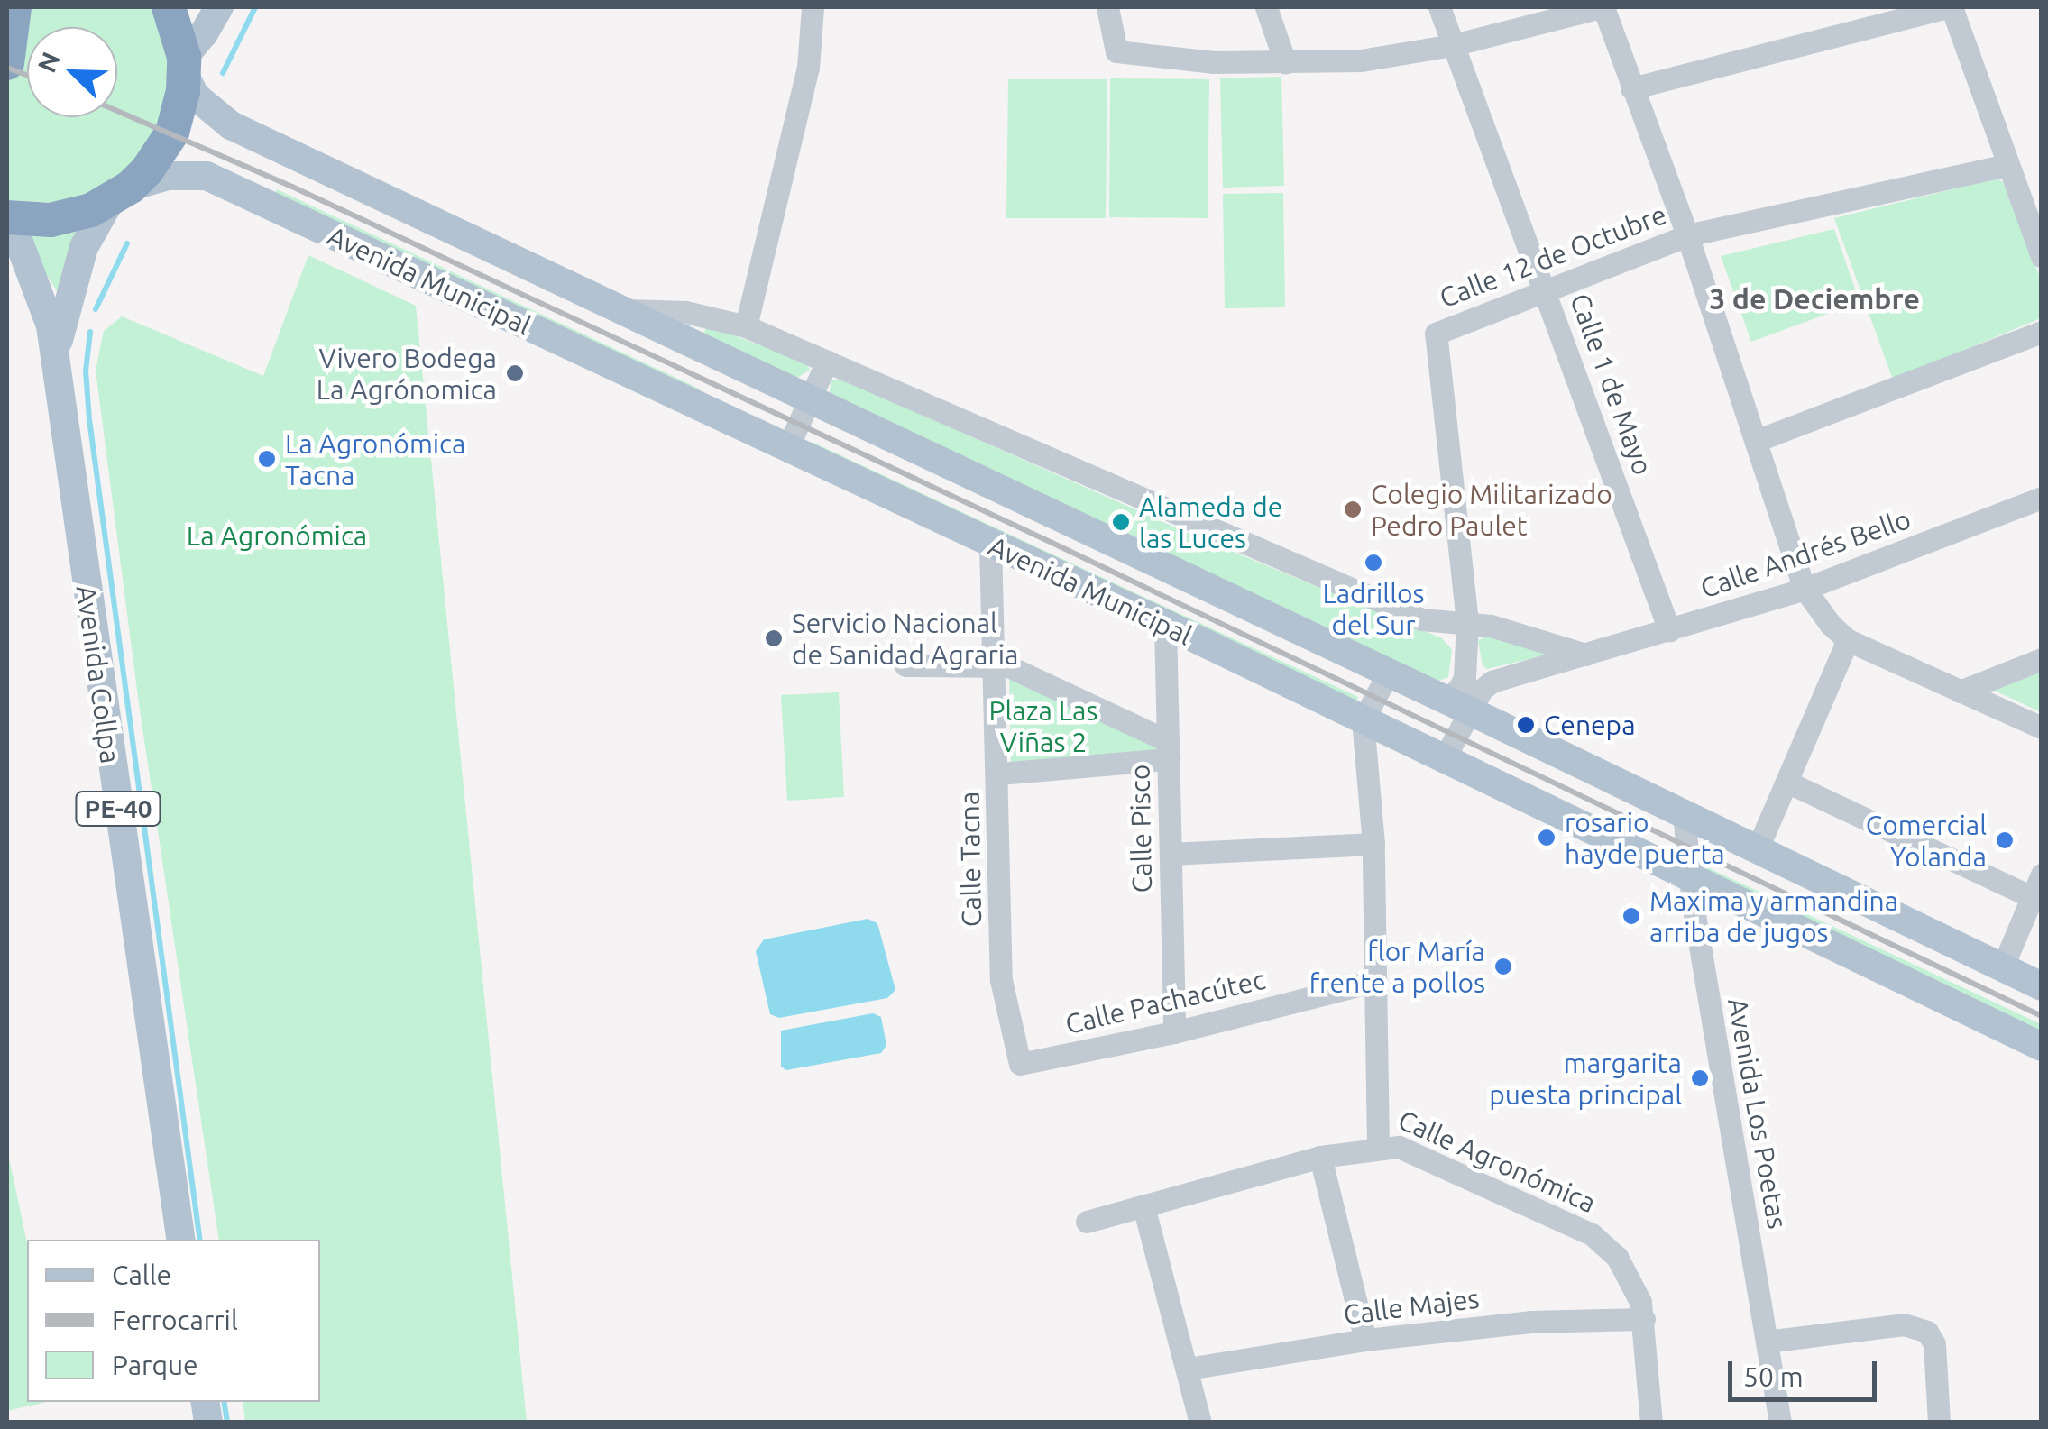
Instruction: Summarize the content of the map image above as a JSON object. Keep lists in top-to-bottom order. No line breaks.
{"streets":{"main road":["Avenida Municipal","Avenida Collpa","PE-40"],"street":["Calle 12 de Octubre","Calle 1 de Mayo","Calle Andrés Bello","Calle Pisco","Calle Tacna","Calle Pachacútec","Avenida Los Poetas","Calle Agronómica","Calle Majes"]},"crossings":[["Calle 12 de Octubre","Avenida Municipal"],["Calle 12 de Octubre","Calle 1 de Mayo"],["Calle 12 de Octubre","Calle Andrés Bello"],["Avenida Municipal","Calle Andrés Bello"],["Avenida Municipal","PE-40"],["Avenida Municipal","Calle Pisco"],["Avenida Municipal","Calle Tacna"],["Avenida Municipal","Avenida Los Poetas"],["Avenida Municipal","Calle Agronómica"],["Calle 1 de Mayo","Calle Andrés Bello"],["Avenida Collpa","PE-40"],["Calle Pisco","Calle Pachacútec"],["Calle Tacna","Calle Pachacútec"],["Calle Pachacútec","Calle Agronómica"],["Calle Agronómica","Calle Majes"]],"districts":["3 de Deciembre"],"parks":["La Agronómica","Plaza Las Viñas 2"],"places":["Vivero Bodega La Agrónomica","La Agronómica Tacna","Colegio Militarizado Pedro Paulet","Alameda de las Luces","Ladrillos del Sur","Servicio Nacional de Sanidad Agraria","Cenepa","rosario hayde puerta","Comercial Yolanda","Maxima y armandina arriba de jugos","flor María frente a pollos","margarita puesta principal"],"legend":["Calle","Ferrocarril","Parque"],"scale_bar":"50 m","north":"top left"}
